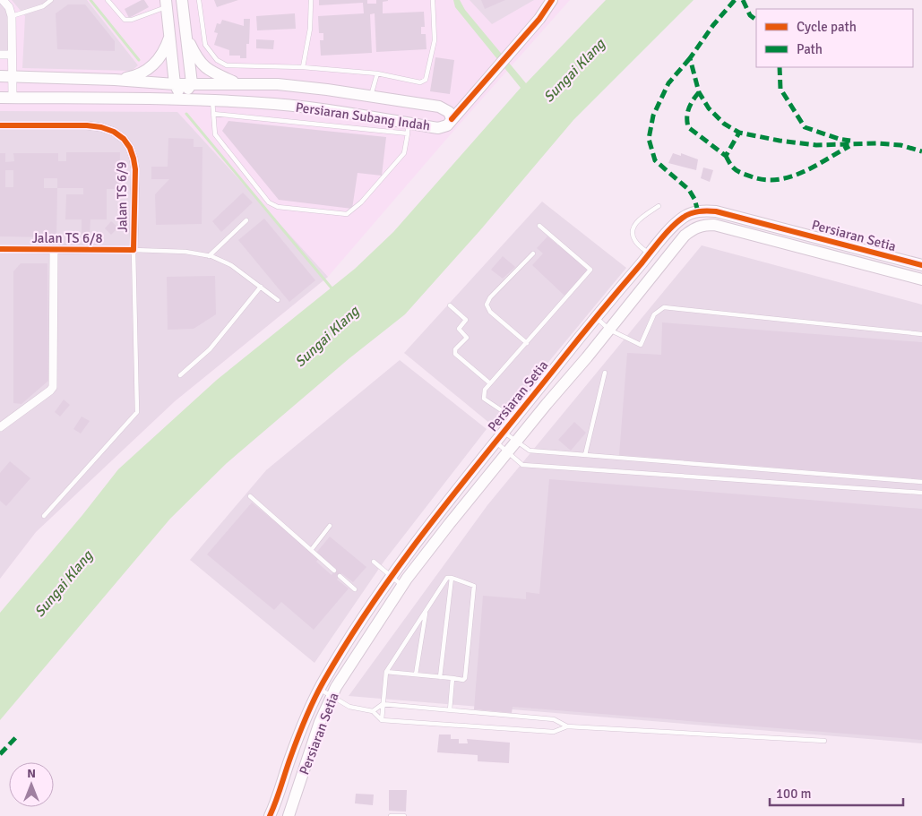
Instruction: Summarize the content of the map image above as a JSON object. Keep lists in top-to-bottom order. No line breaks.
{"streets":{"street":["Persiaran Subang Indah","Jalan TS 6/9","Persiaran Setia","Jalan TS 6/8"]},"crossings":[["Jalan TS 6/9","Jalan TS 6/8"]],"water":["Sungai Klang"],"legend":["Cycle path","Path"],"scale_bar":"100 m","north":"top"}
